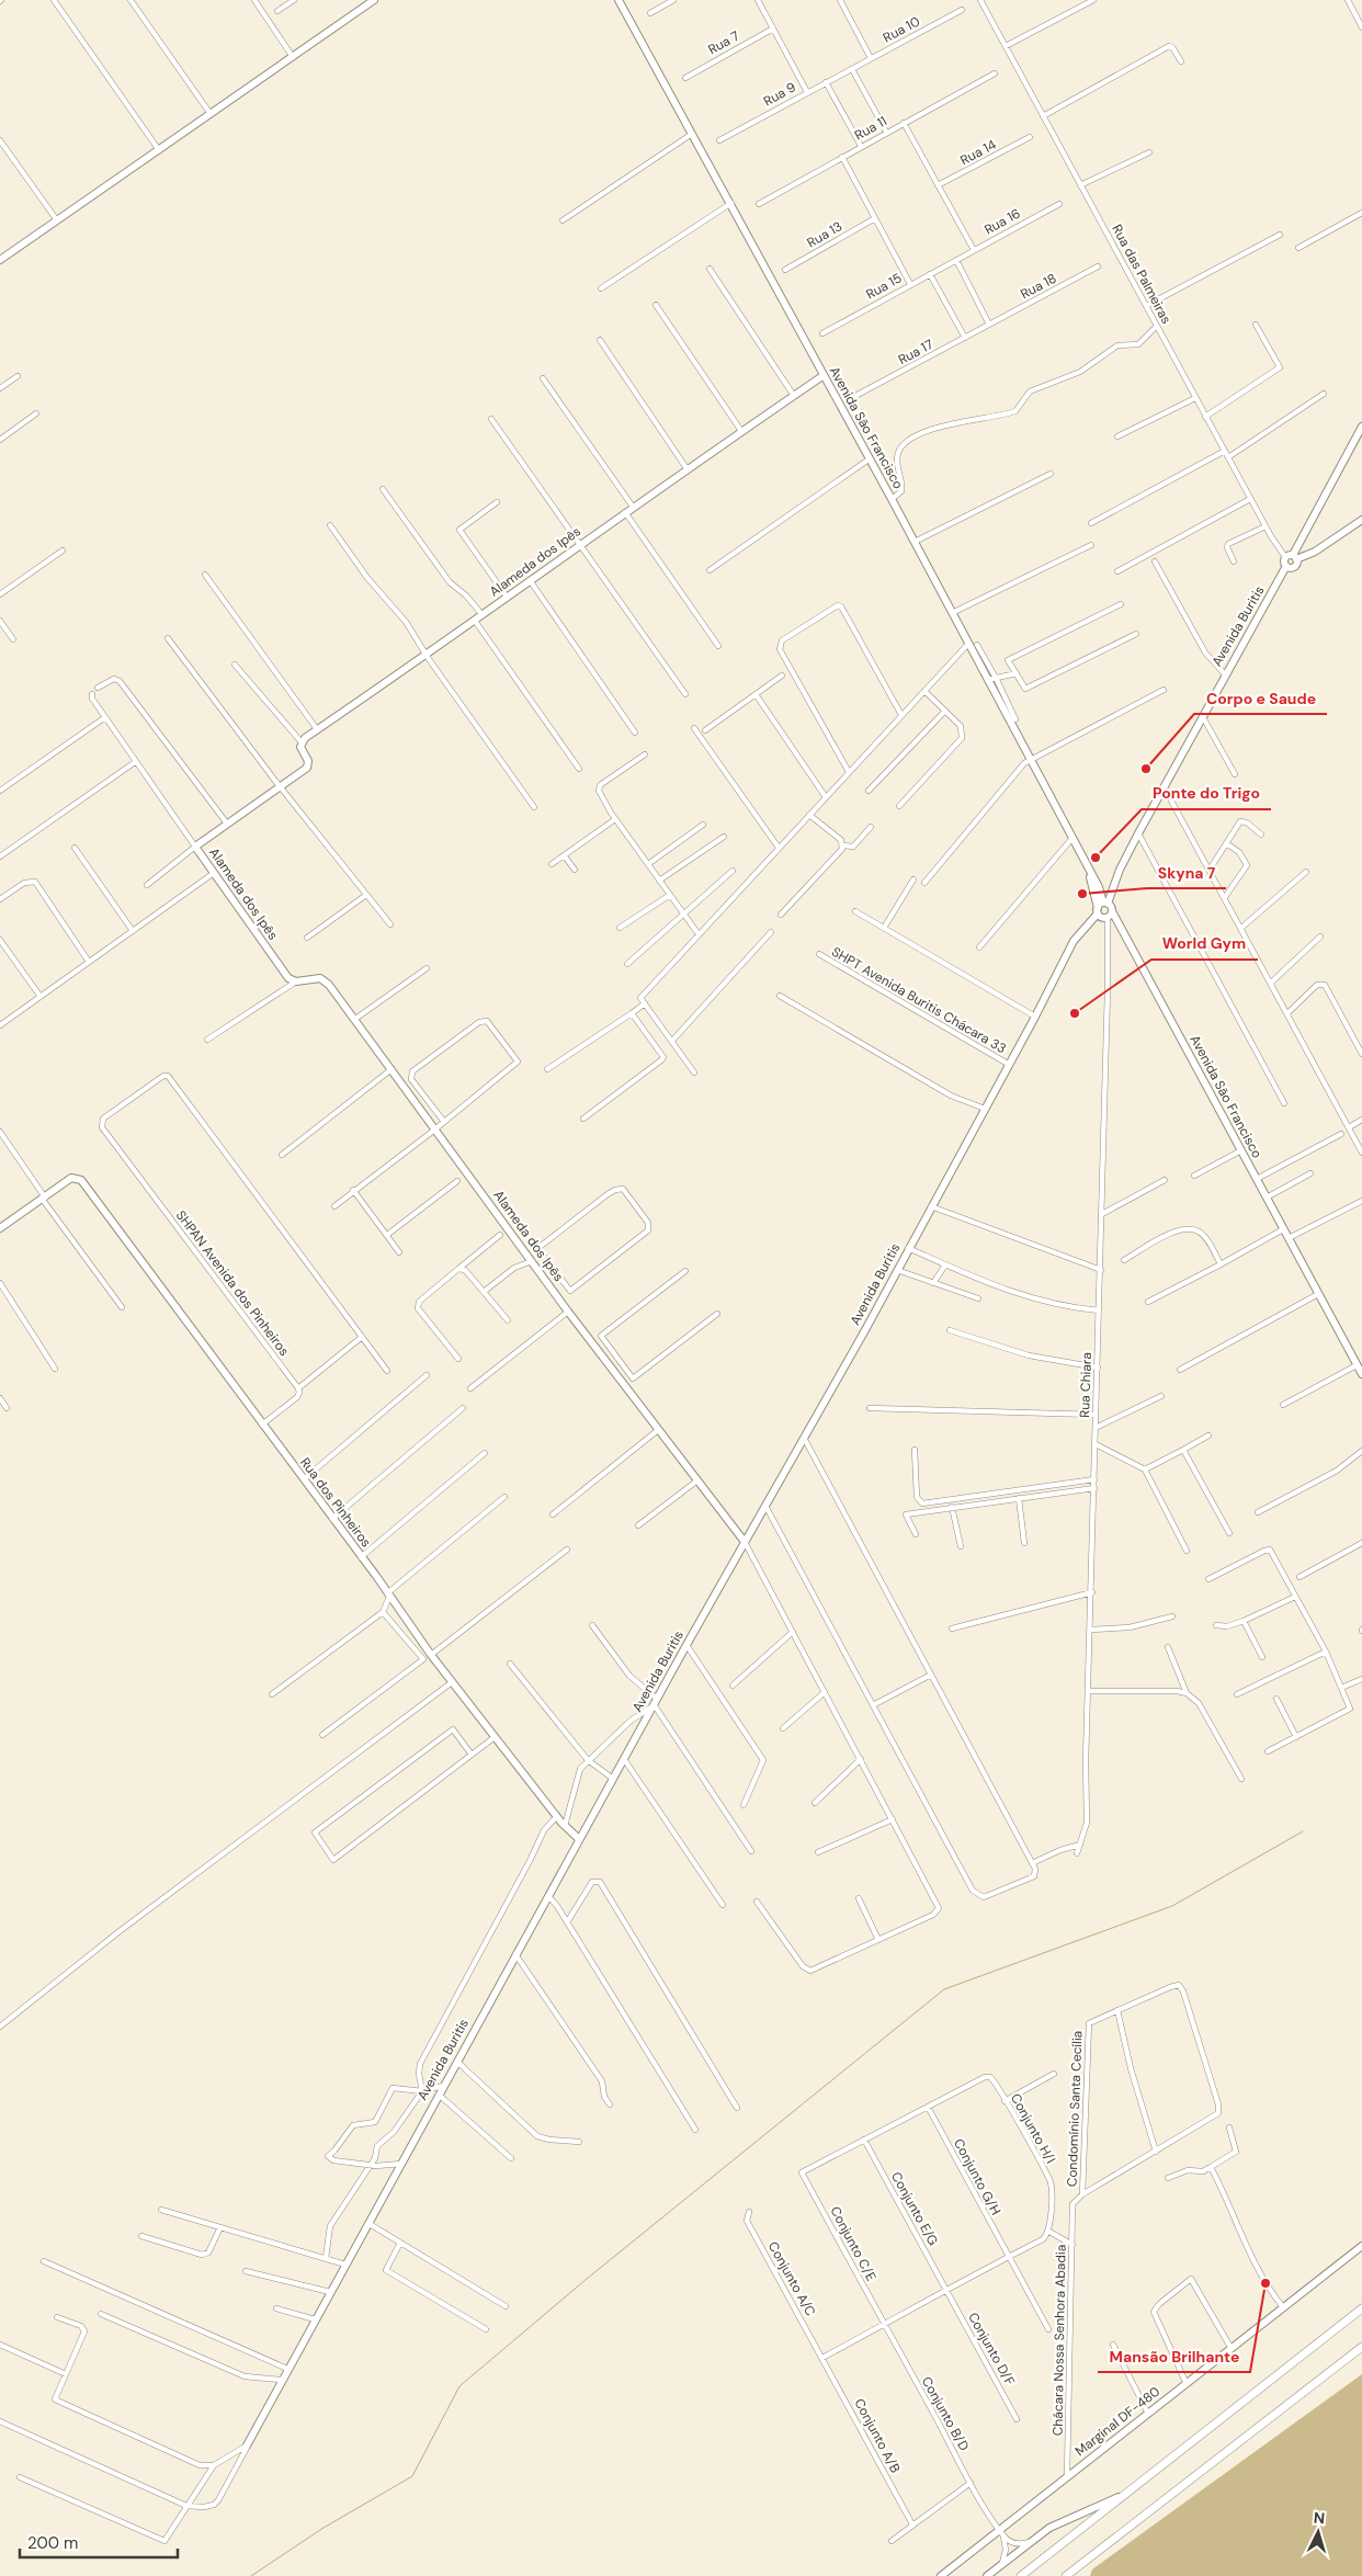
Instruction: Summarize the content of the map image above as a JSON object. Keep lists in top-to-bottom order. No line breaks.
{"streets":{"street":["Rua 10","Rua 7","Rua 9","Rua 11","Rua 14","Rua 16","Rua 13","Rua das Palmeiras","Rua 15","Rua 18","Rua 17","Avenida São Francisco","Alameda dos Ipês","Avenida Buritis","SHPT Avenida Buritis Chácara 33","SHPAN Avenida dos Pinheiros","Rua Chiara","Rua dos Pinheiros","Condomínio Santa Cecília","Conjunto H/I","Conjunto G/H","Conjunto E/G","Conjunto C/E","Conjunto A/C","Chácara Nossa Senhora Abadia","Conjunto D/F","Conjunto B/D","Marginal DF-480","Conjunto A/B"]},"crossings":[["Rua 10","Rua 9"],["Rua 16","Rua 15"],["Rua 18","Rua 17"],["Avenida São Francisco","Alameda dos Ipês"],["Avenida São Francisco","Avenida Buritis"],["Avenida São Francisco","Rua Chiara"],["Alameda dos Ipês","Avenida Buritis"],["Avenida Buritis","SHPT Avenida Buritis Chácara 33"],["Avenida Buritis","Rua dos Pinheiros"],["Condomínio Santa Cecília","Chácara Nossa Senhora Abadia"],["Conjunto H/I","Conjunto G/H"],["Conjunto E/G","Conjunto C/E"],["Conjunto E/G","Conjunto D/F"],["Conjunto C/E","Conjunto B/D"],["Conjunto A/C","Conjunto A/B"],["Chácara Nossa Senhora Abadia","Marginal DF-480"],["Conjunto B/D","Marginal DF-480"]],"places":["Corpo e Saude","Ponte do Trigo","Skyna 7","World Gym","Mansão Brilhante"],"scale_bar":"200 m","north":"top"}
